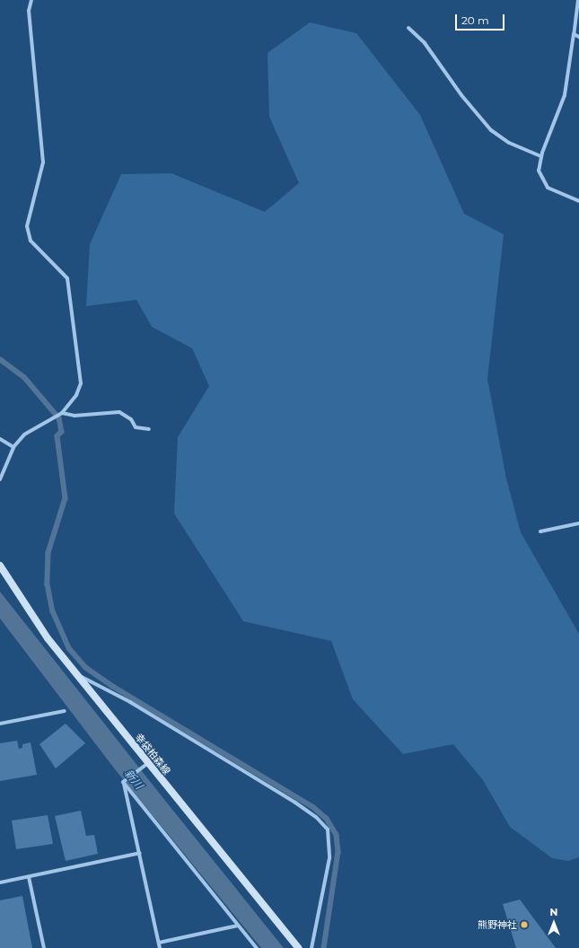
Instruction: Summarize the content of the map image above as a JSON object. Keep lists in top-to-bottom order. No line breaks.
{"streets":{"main road":["幸袋柏森線"]},"water":["新川"],"places":["熊野神社"],"scale_bar":"20 m","north":"top"}
